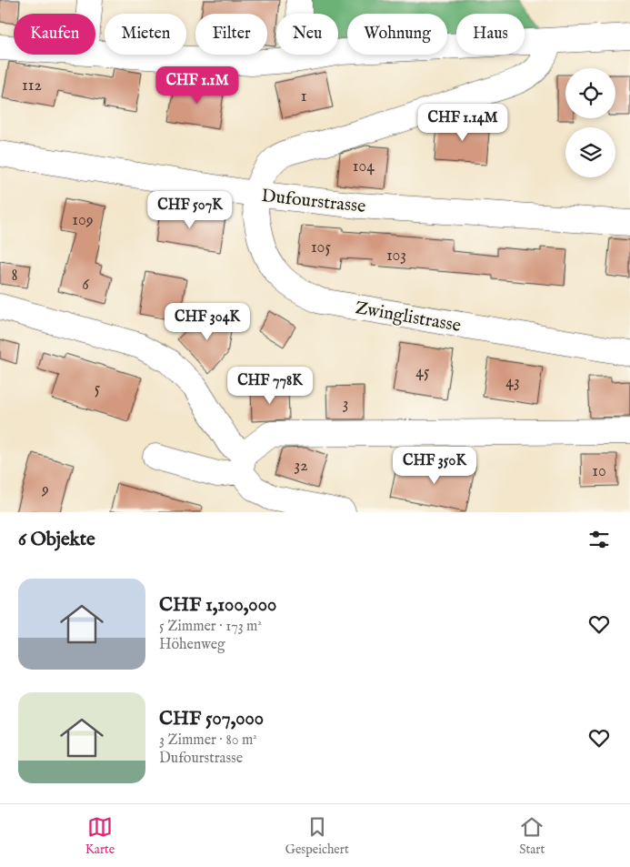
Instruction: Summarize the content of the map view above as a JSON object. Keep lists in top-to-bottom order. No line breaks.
{"streets":{"street":["Dufourstrasse","Zwinglistrasse"]},"crossings":[["Dufourstrasse","Zwinglistrasse"]],"house_numbers":["112","1","104","109","105","103","8","6","45","43","5","3","32","10","9"],"page":{"chip":["Kaufen","Mieten","Filter","Neu","Wohnung","Haus"],"price":["CHF 1.1M","CHF 1.14M","CHF 507K","CHF 304K","CHF 778K","CHF 350K"],"heading":"6 Objekte","list":[{"name":"CHF 1,100,000","note":"5 Zimmer · 173 m² · Höhenweg"},{"name":"CHF 507,000","note":"3 Zimmer · 80 m² · Dufourstrasse"}],"tabs":["Karte","Gespeichert","Start"]}}
